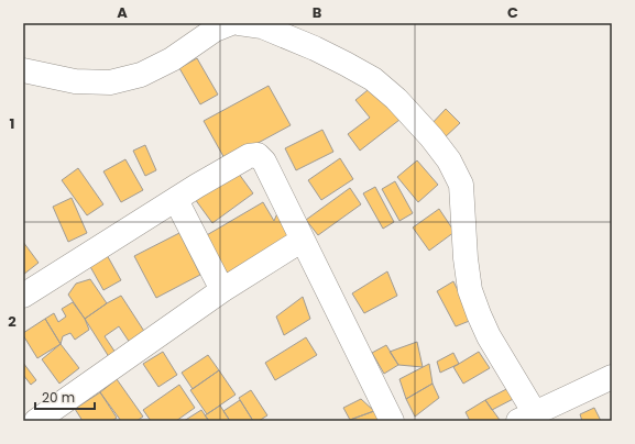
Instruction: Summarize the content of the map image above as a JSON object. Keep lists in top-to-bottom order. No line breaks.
{"scale_bar":"20 m","grid":{"columns":["A","B","C"],"rows":["1","2"]}}
